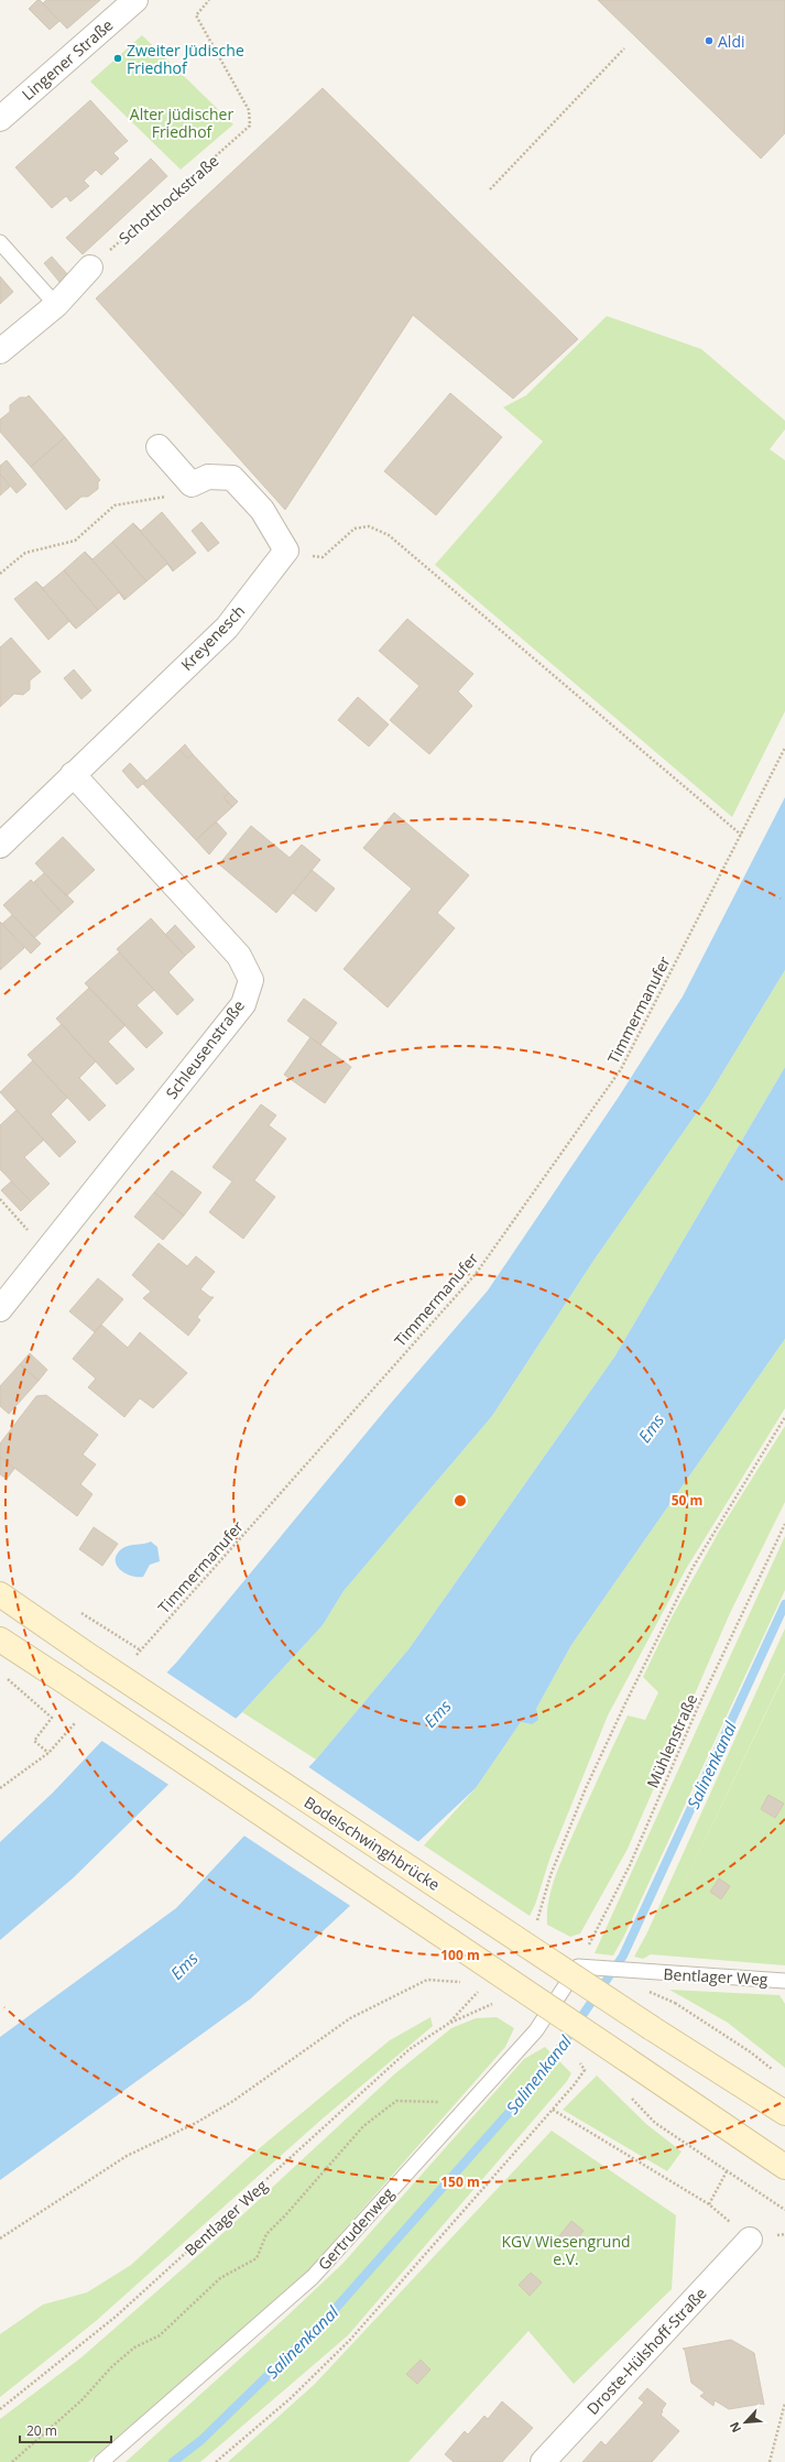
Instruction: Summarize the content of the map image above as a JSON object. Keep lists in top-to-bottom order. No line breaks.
{"streets":{"main road":["Bodelschwinghbrücke"],"street":["Lingener Straße","Kreyenesch","Schleusenstraße","Droste-Hülshoff-Straße"],"lane":["Bentlager Weg","Gertrudenweg"],"path":["Schotthockstraße","Timmermanufer","Mühlenstraße"]},"crossings":[["Kreyenesch","Schleusenstraße"],["Mühlenstraße","Bentlager Weg"],["Mühlenstraße","Gertrudenweg"],["Bentlager Weg","Gertrudenweg"]],"water":["Ems","Salinenkanal"],"parks":["Alter jüdischer Friedhof","KGV Wiesengrund e.V."],"places":["Aldi","Zweiter Jüdische Friedhof"],"scale_bar":"20 m","north":"bottom left","rings":["50 m","100 m","150 m"]}
